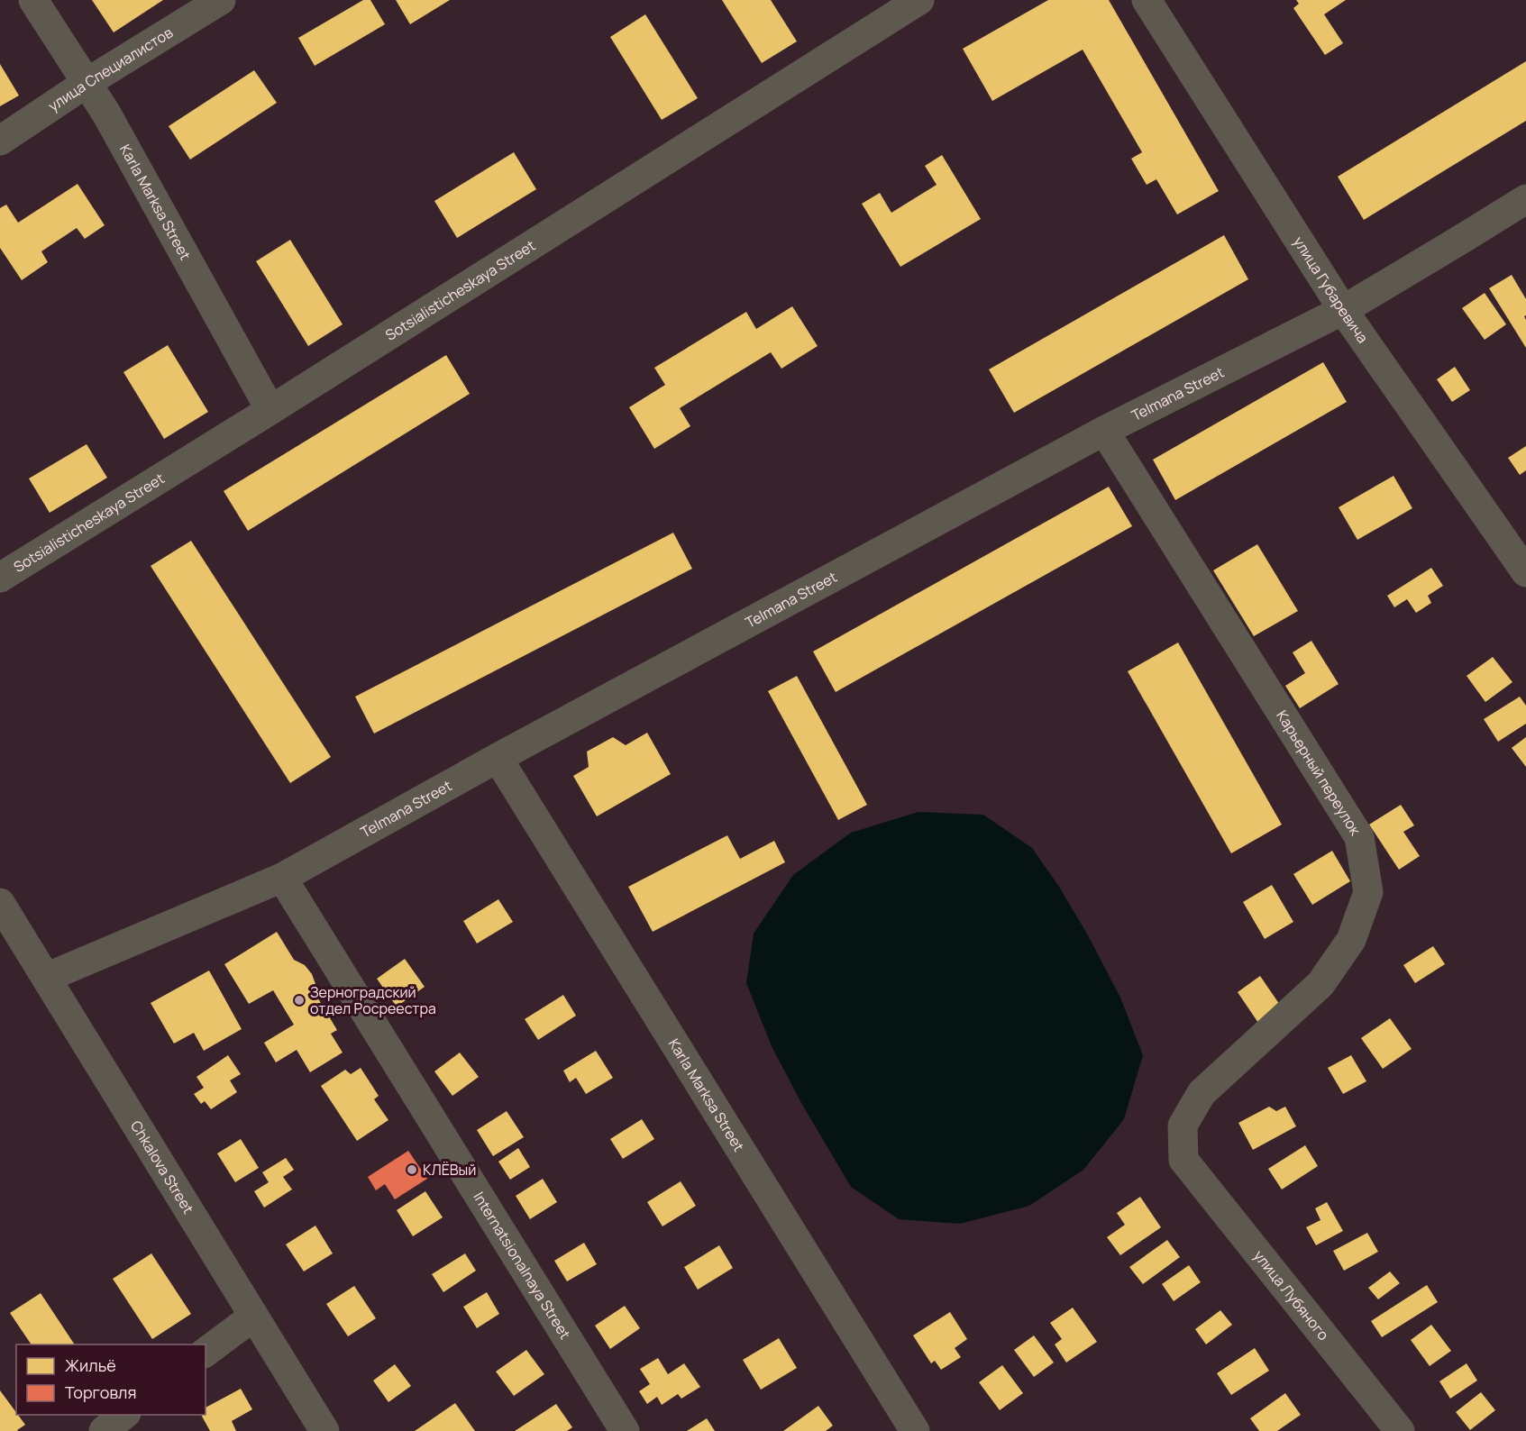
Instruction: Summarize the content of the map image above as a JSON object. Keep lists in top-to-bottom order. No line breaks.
{"streets":{"street":["улица Специалистов","Karla Marksa Street","улица Губаревича","Sotsialisticheskaya Street","Telmana Street","Карьерный переулок","Chkalova Street","Internatsionalnaya Street","улица Лубяного"]},"crossings":[["улица Специалистов","Karla Marksa Street"],["Karla Marksa Street","Sotsialisticheskaya Street"],["Karla Marksa Street","Telmana Street"],["улица Губаревича","Telmana Street"],["Telmana Street","Карьерный переулок"],["Telmana Street","Chkalova Street"],["Telmana Street","Internatsionalnaya Street"],["Карьерный переулок","улица Лубяного"]],"places":["Зерноградский отдел Росреестра","КЛЁВый"],"legend":["Жильё","Торговля"]}
